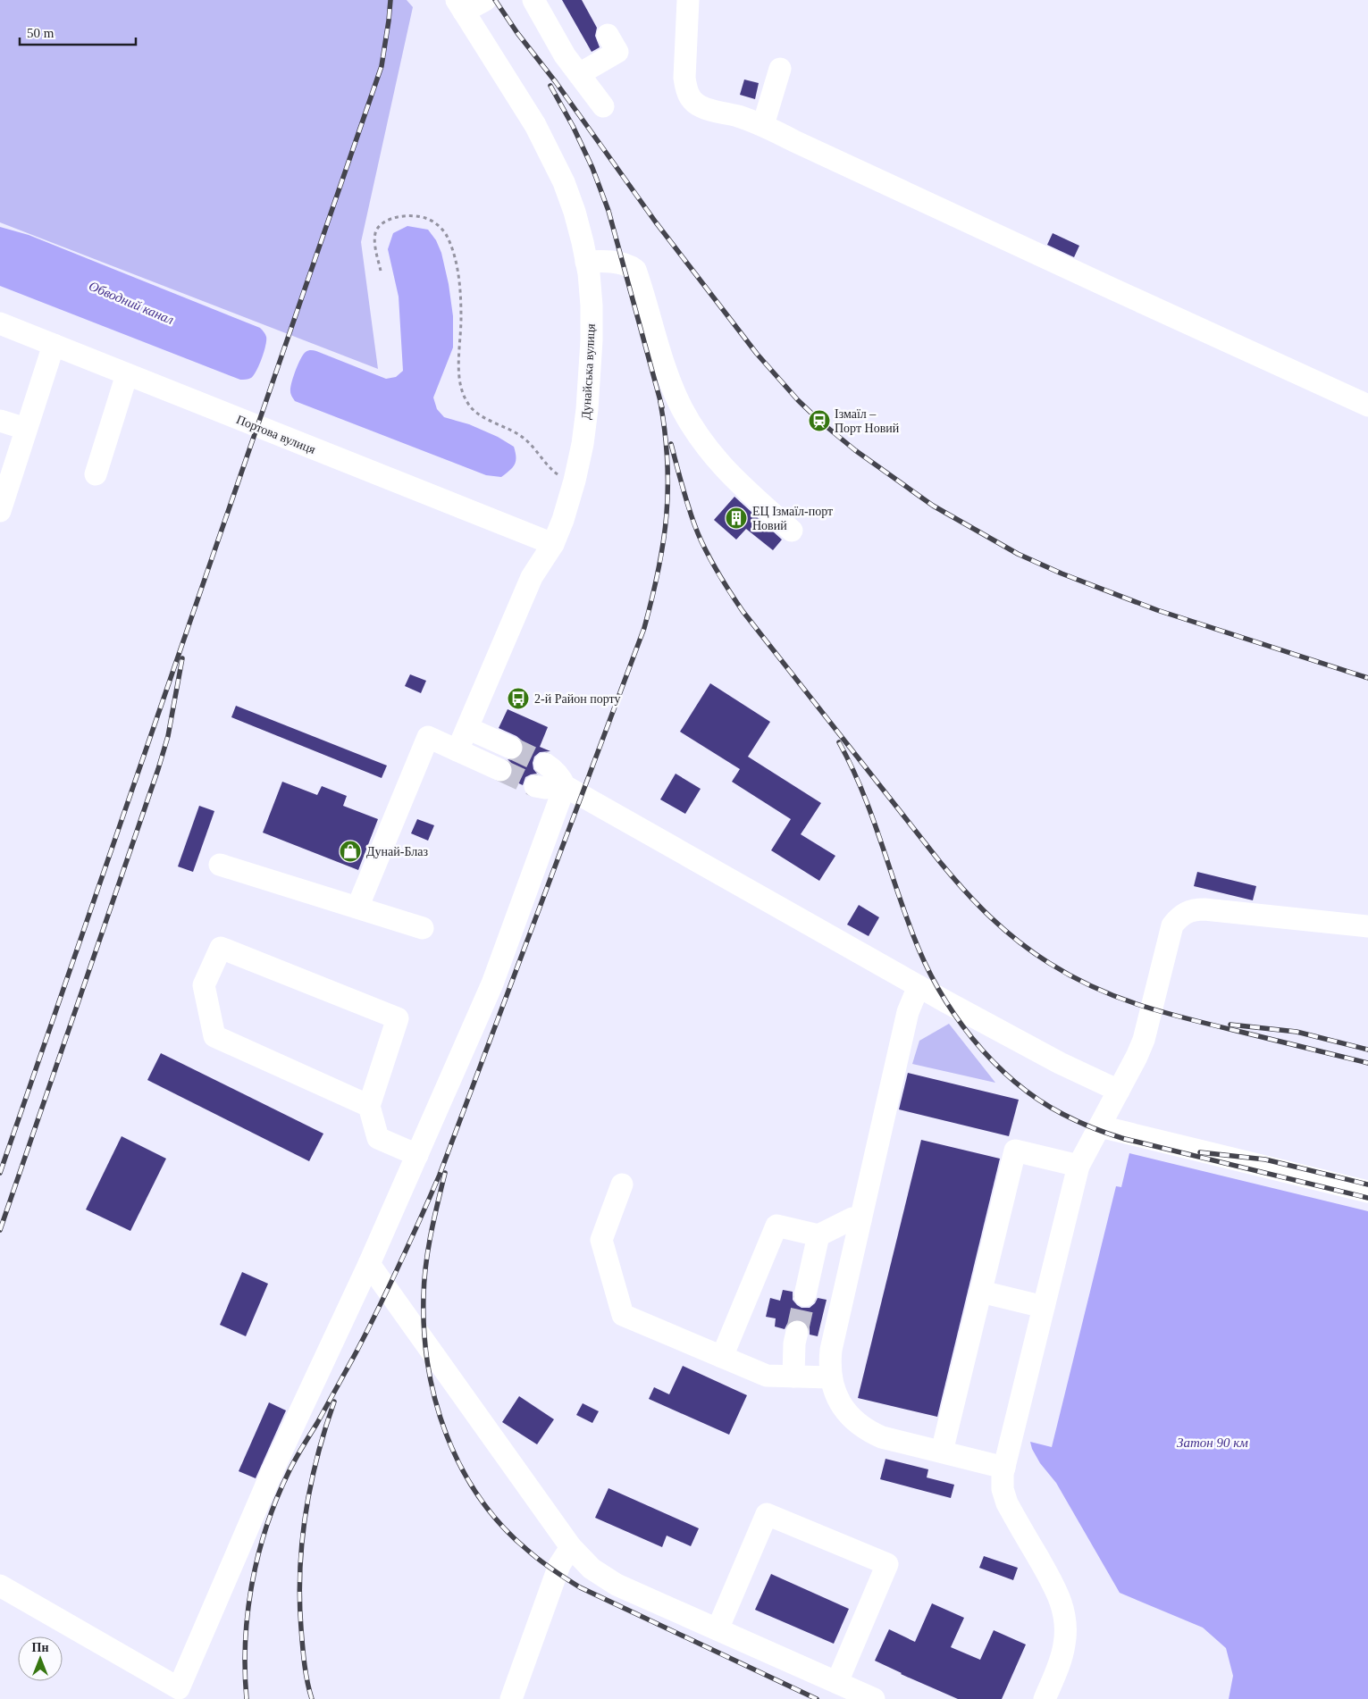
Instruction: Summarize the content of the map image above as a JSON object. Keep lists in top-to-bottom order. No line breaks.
{"streets":{"street":["Дунайська вулиця","Портова вулиця"]},"crossings":[["Дунайська вулиця","Портова вулиця"]],"water":["Обводний канал","Затон 90 км"],"places":{"station":["Ізмаїл – Порт Новий"],"building":["ЕЦ Ізмаїл-порт Новий"],"bus stop":["2-й Район порту"],"shop":["Дунай-Блаз"]},"scale_bar":"50 m","north":"top"}
